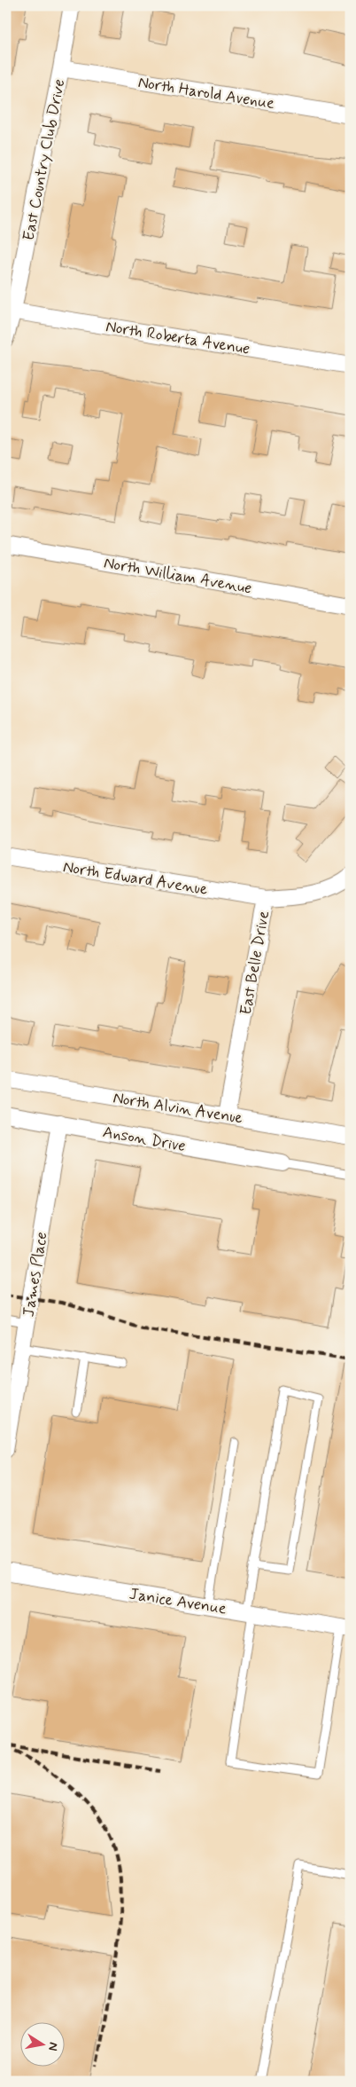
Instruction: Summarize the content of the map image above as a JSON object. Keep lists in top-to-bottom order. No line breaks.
{"streets":{"street":["North Harold Avenue","East Country Club Drive","North Roberta Avenue","North William Avenue","North Edward Avenue","East Belle Drive","North Alvin Avenue","Anson Drive","James Place","Janice Avenue"]},"crossings":[["North Harold Avenue","East Country Club Drive"],["East Country Club Drive","North Roberta Avenue"],["North Edward Avenue","East Belle Drive"],["East Belle Drive","North Alvin Avenue"],["Anson Drive","James Place"]],"north":"right"}
